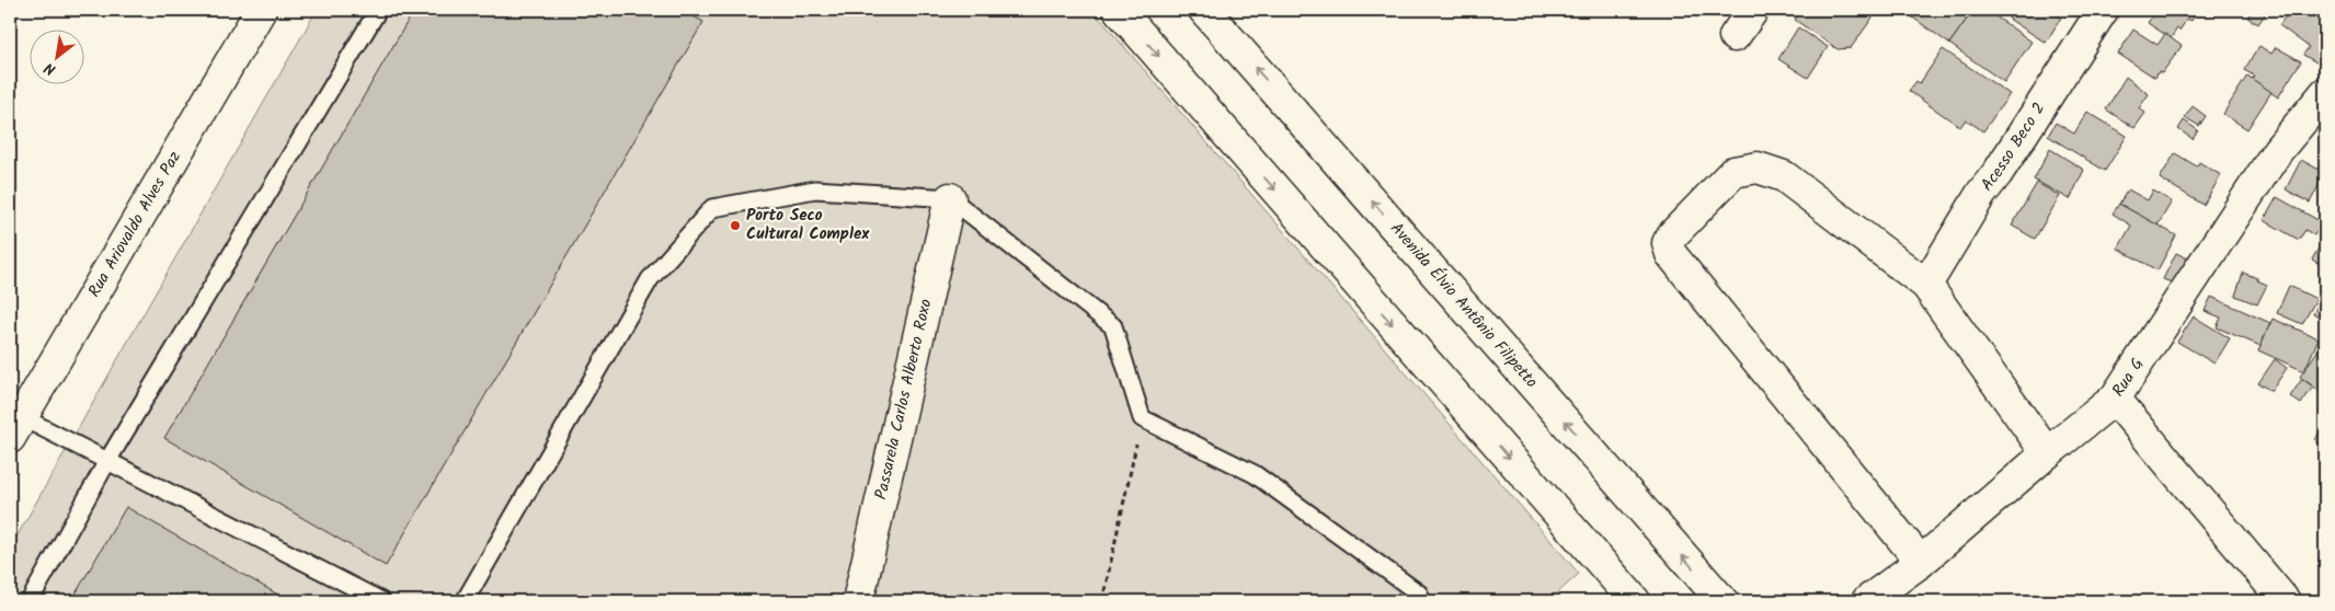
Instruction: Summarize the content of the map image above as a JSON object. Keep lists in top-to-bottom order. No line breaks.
{"streets":{"street":["Acesso Beco 2","Rua Ariovaldo Alves Paz","Avenida Élvio Antônio Filipetto","Rua G","Passarela Carlos Alberto Roxo"]},"places":["Porto Seco Cultural Complex"],"north":"bottom left"}
